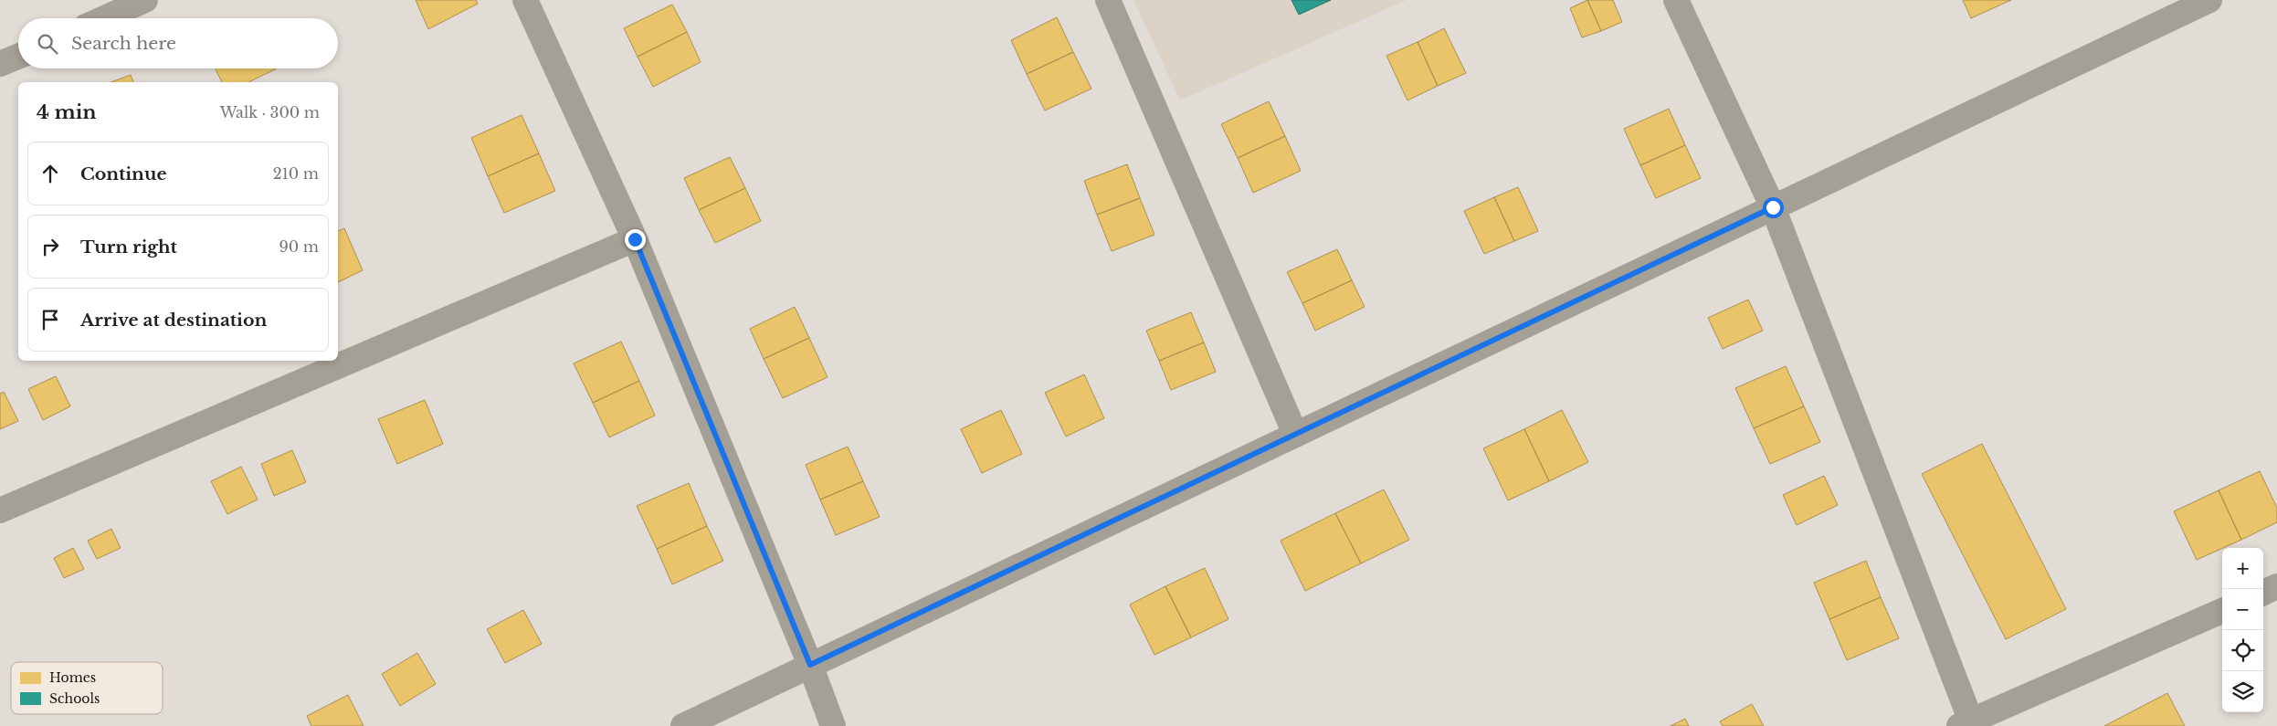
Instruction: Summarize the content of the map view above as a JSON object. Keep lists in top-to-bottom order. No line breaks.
{"legend":["Homes","Schools"],"page":{"search":"Search here","heading":["4 min","Walk · 300 m"],"list":[["Continue","210 m"],["Turn right","90 m"],"Arrive at destination"],"map_buttons":["+","−"]}}
